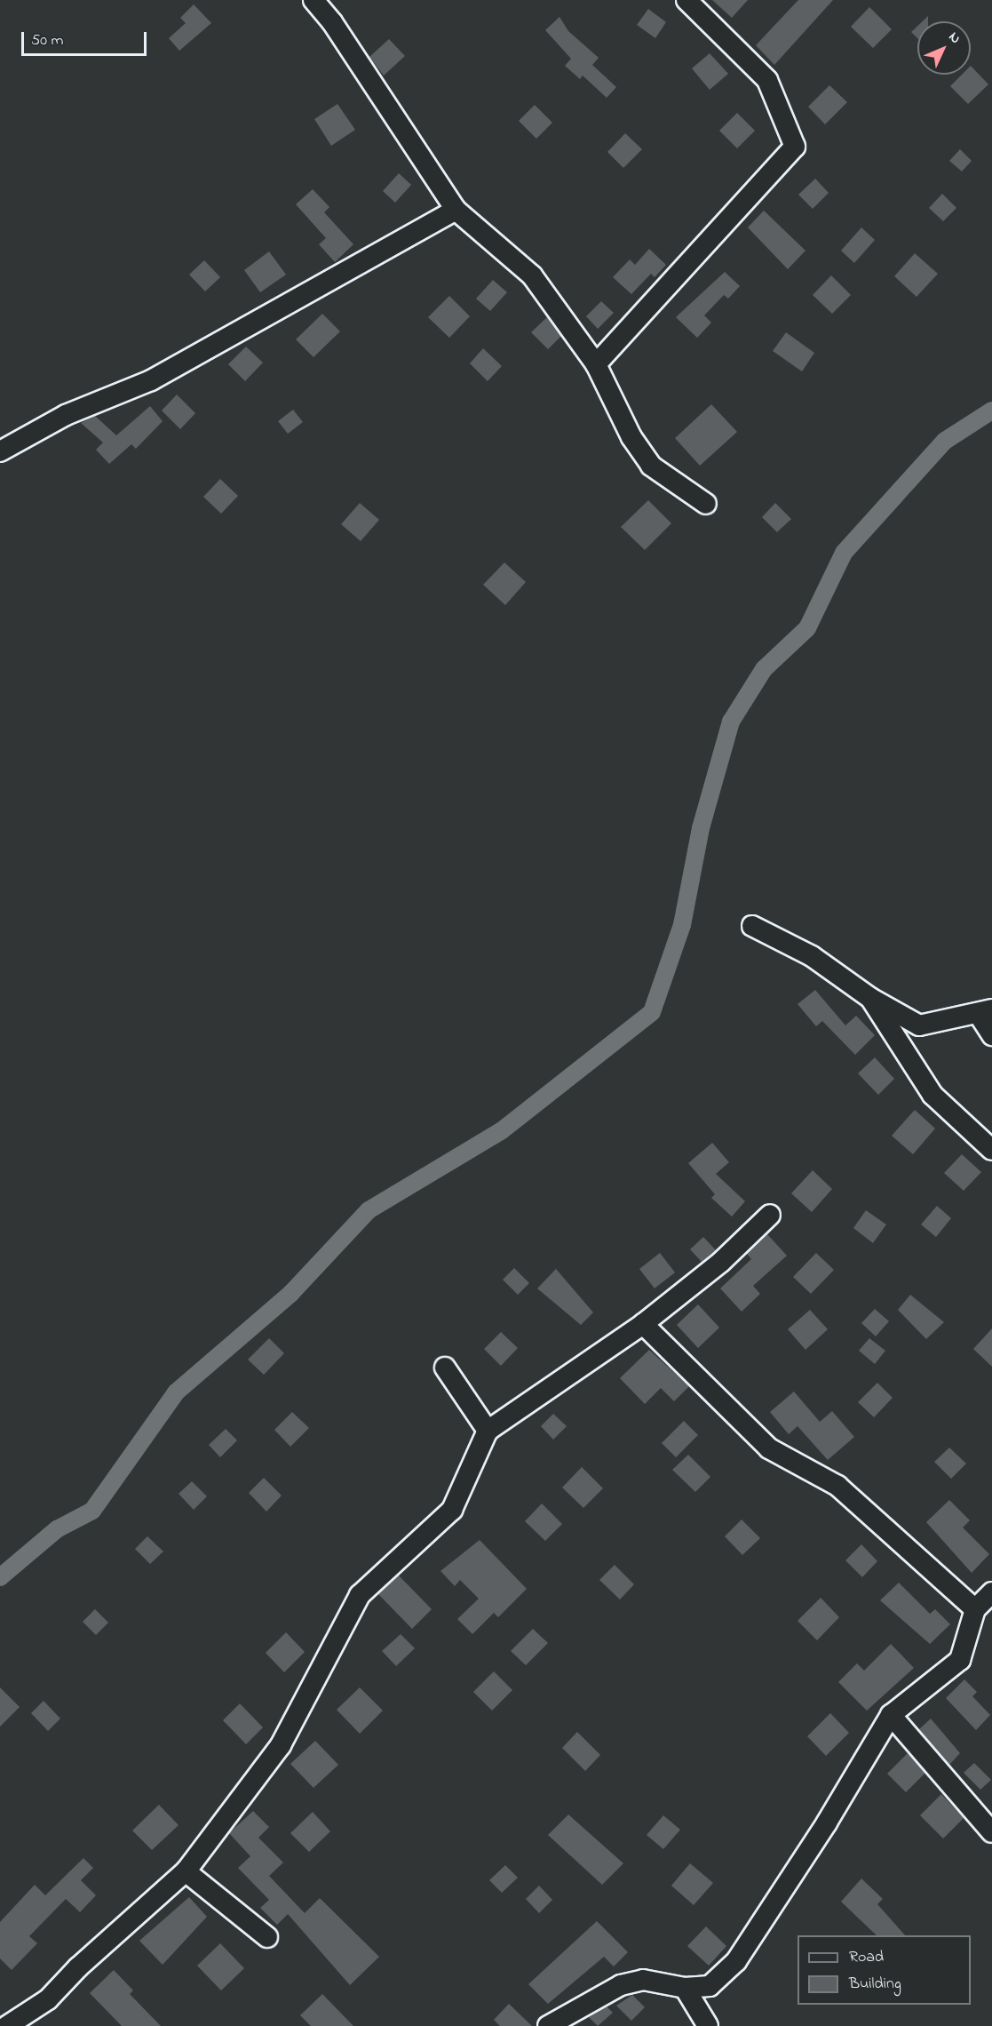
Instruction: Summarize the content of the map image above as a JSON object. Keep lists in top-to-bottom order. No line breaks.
{"legend":["Road","Building"],"scale_bar":"50 m","north":"top right"}
